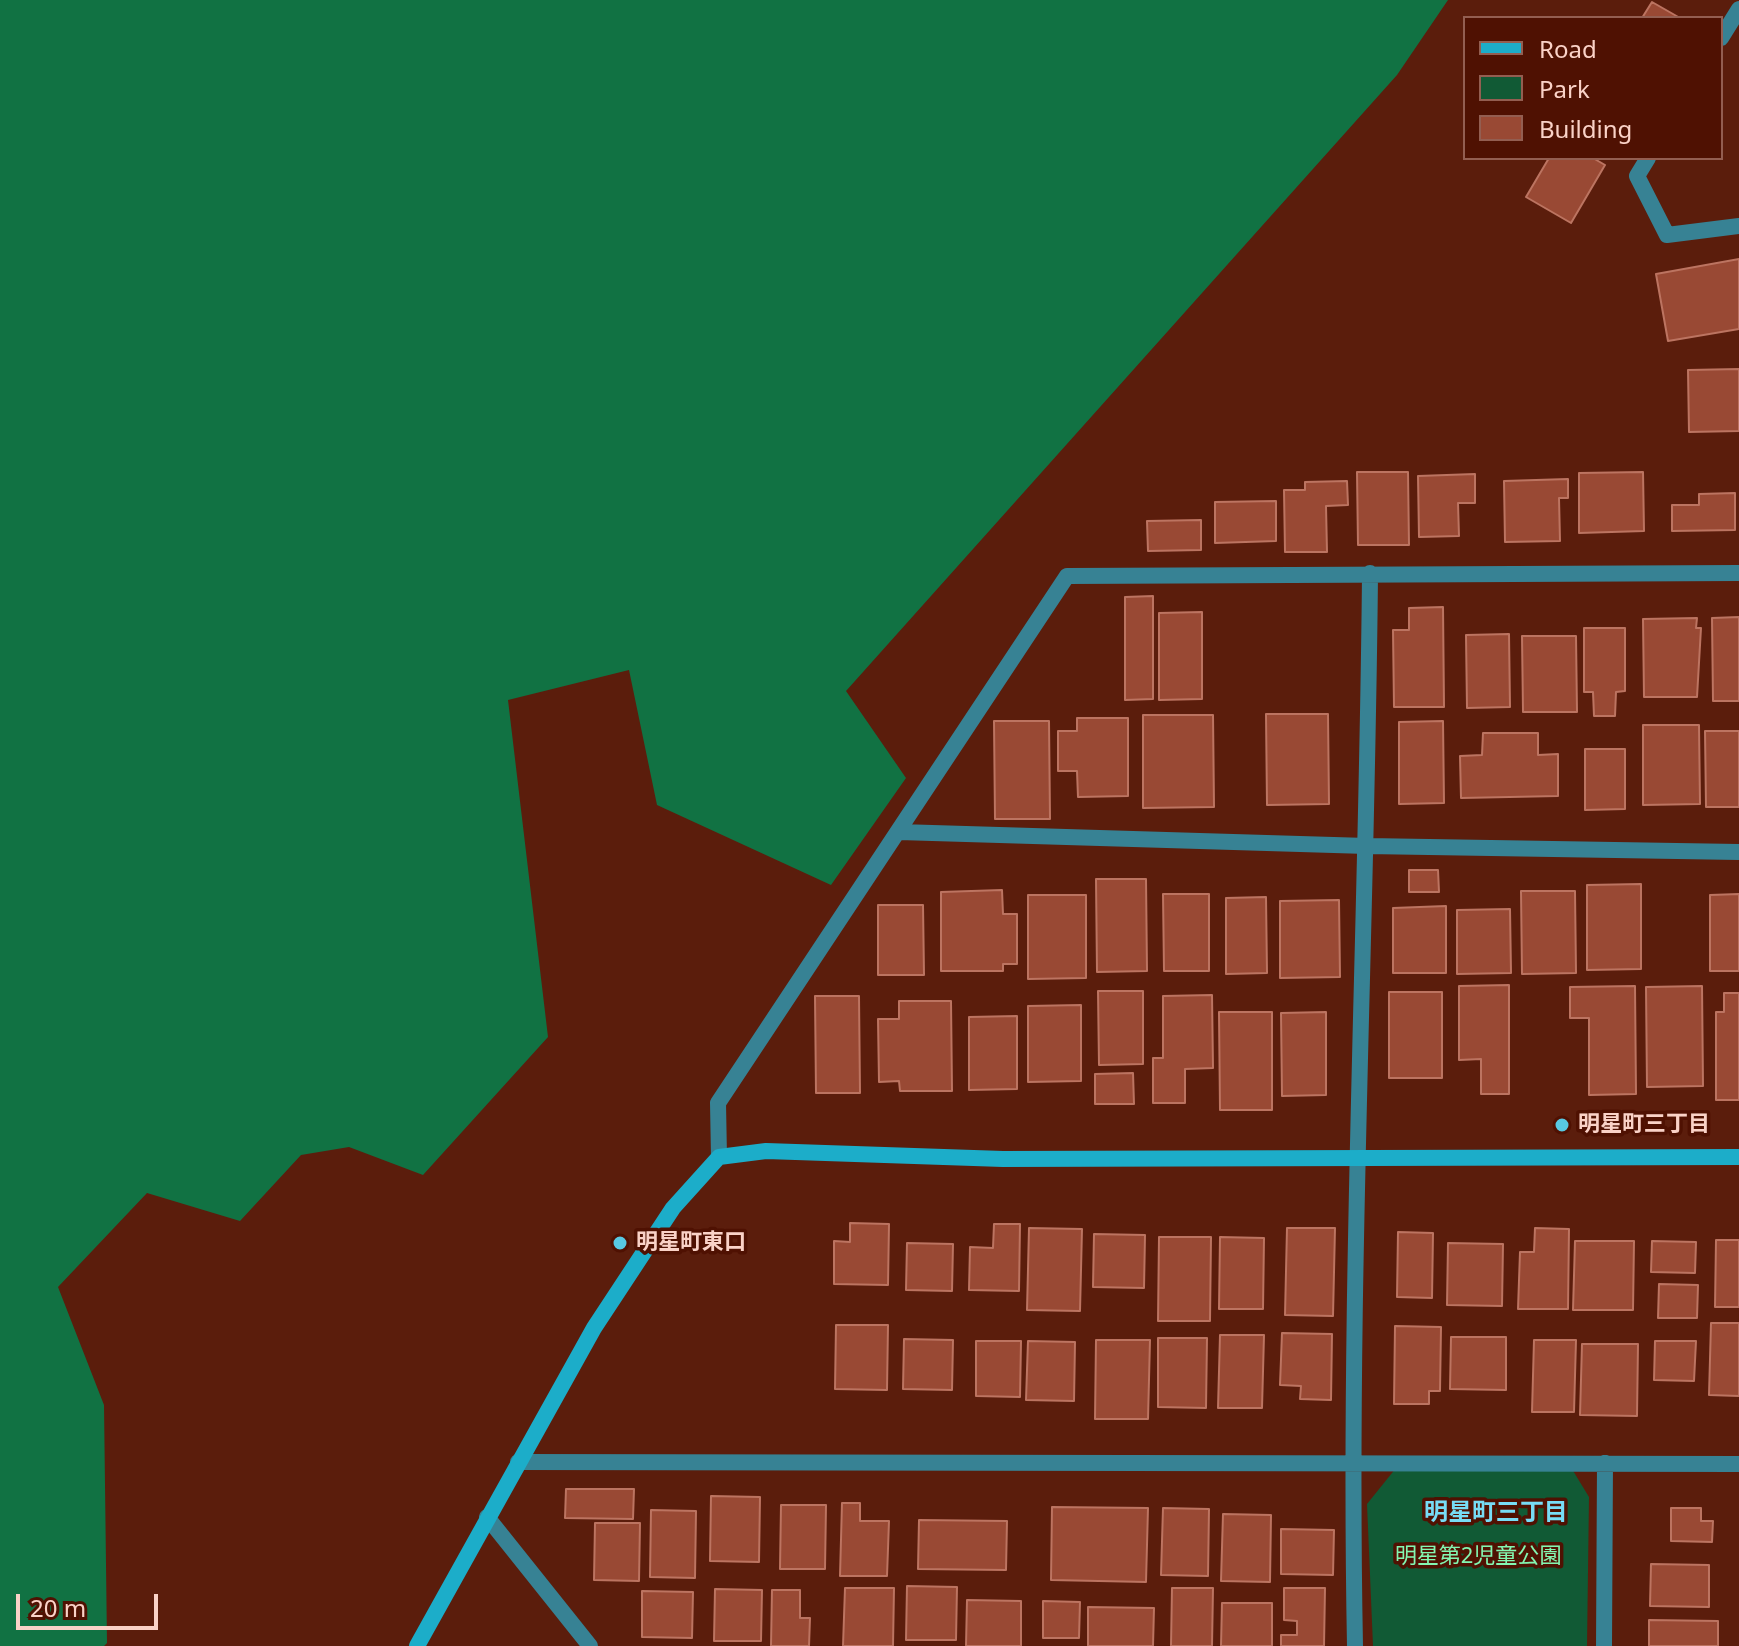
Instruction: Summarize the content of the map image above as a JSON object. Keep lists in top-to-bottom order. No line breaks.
{"districts":["明星町三丁目"],"parks":["明星第2児童公園"],"places":["明星町三丁目","明星町東口"],"legend":["Road","Park","Building"],"scale_bar":"20 m"}
